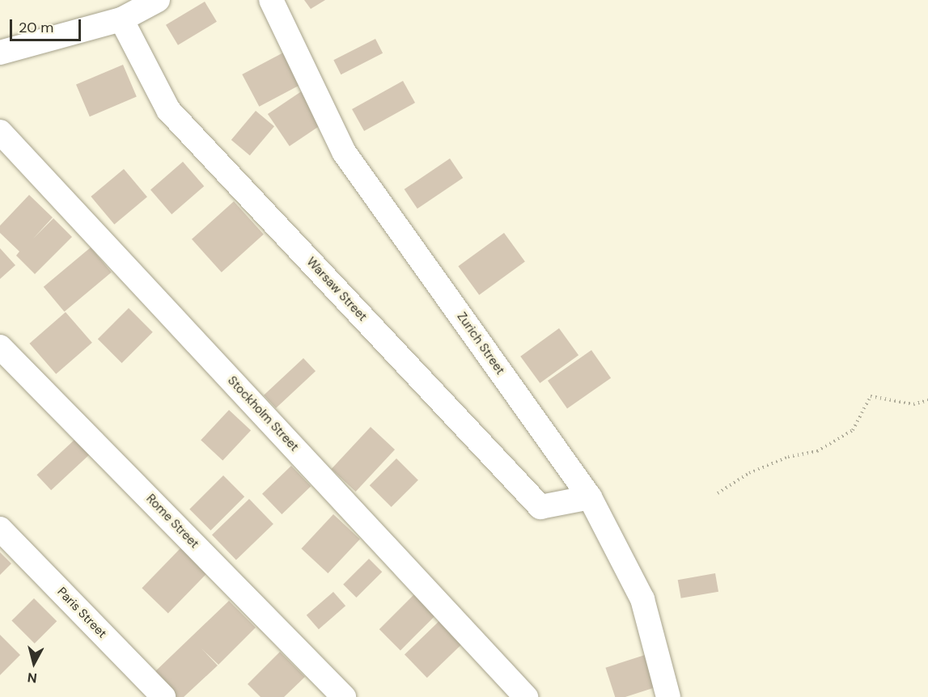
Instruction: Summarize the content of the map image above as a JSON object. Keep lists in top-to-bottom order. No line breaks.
{"streets":{"street":["Warsaw Street","Zurich Street","Stockholm Street","Rome Street","Paris Street"]},"crossings":[["Warsaw Street","Zurich Street"]],"scale_bar":"20 m","north":"bottom"}
